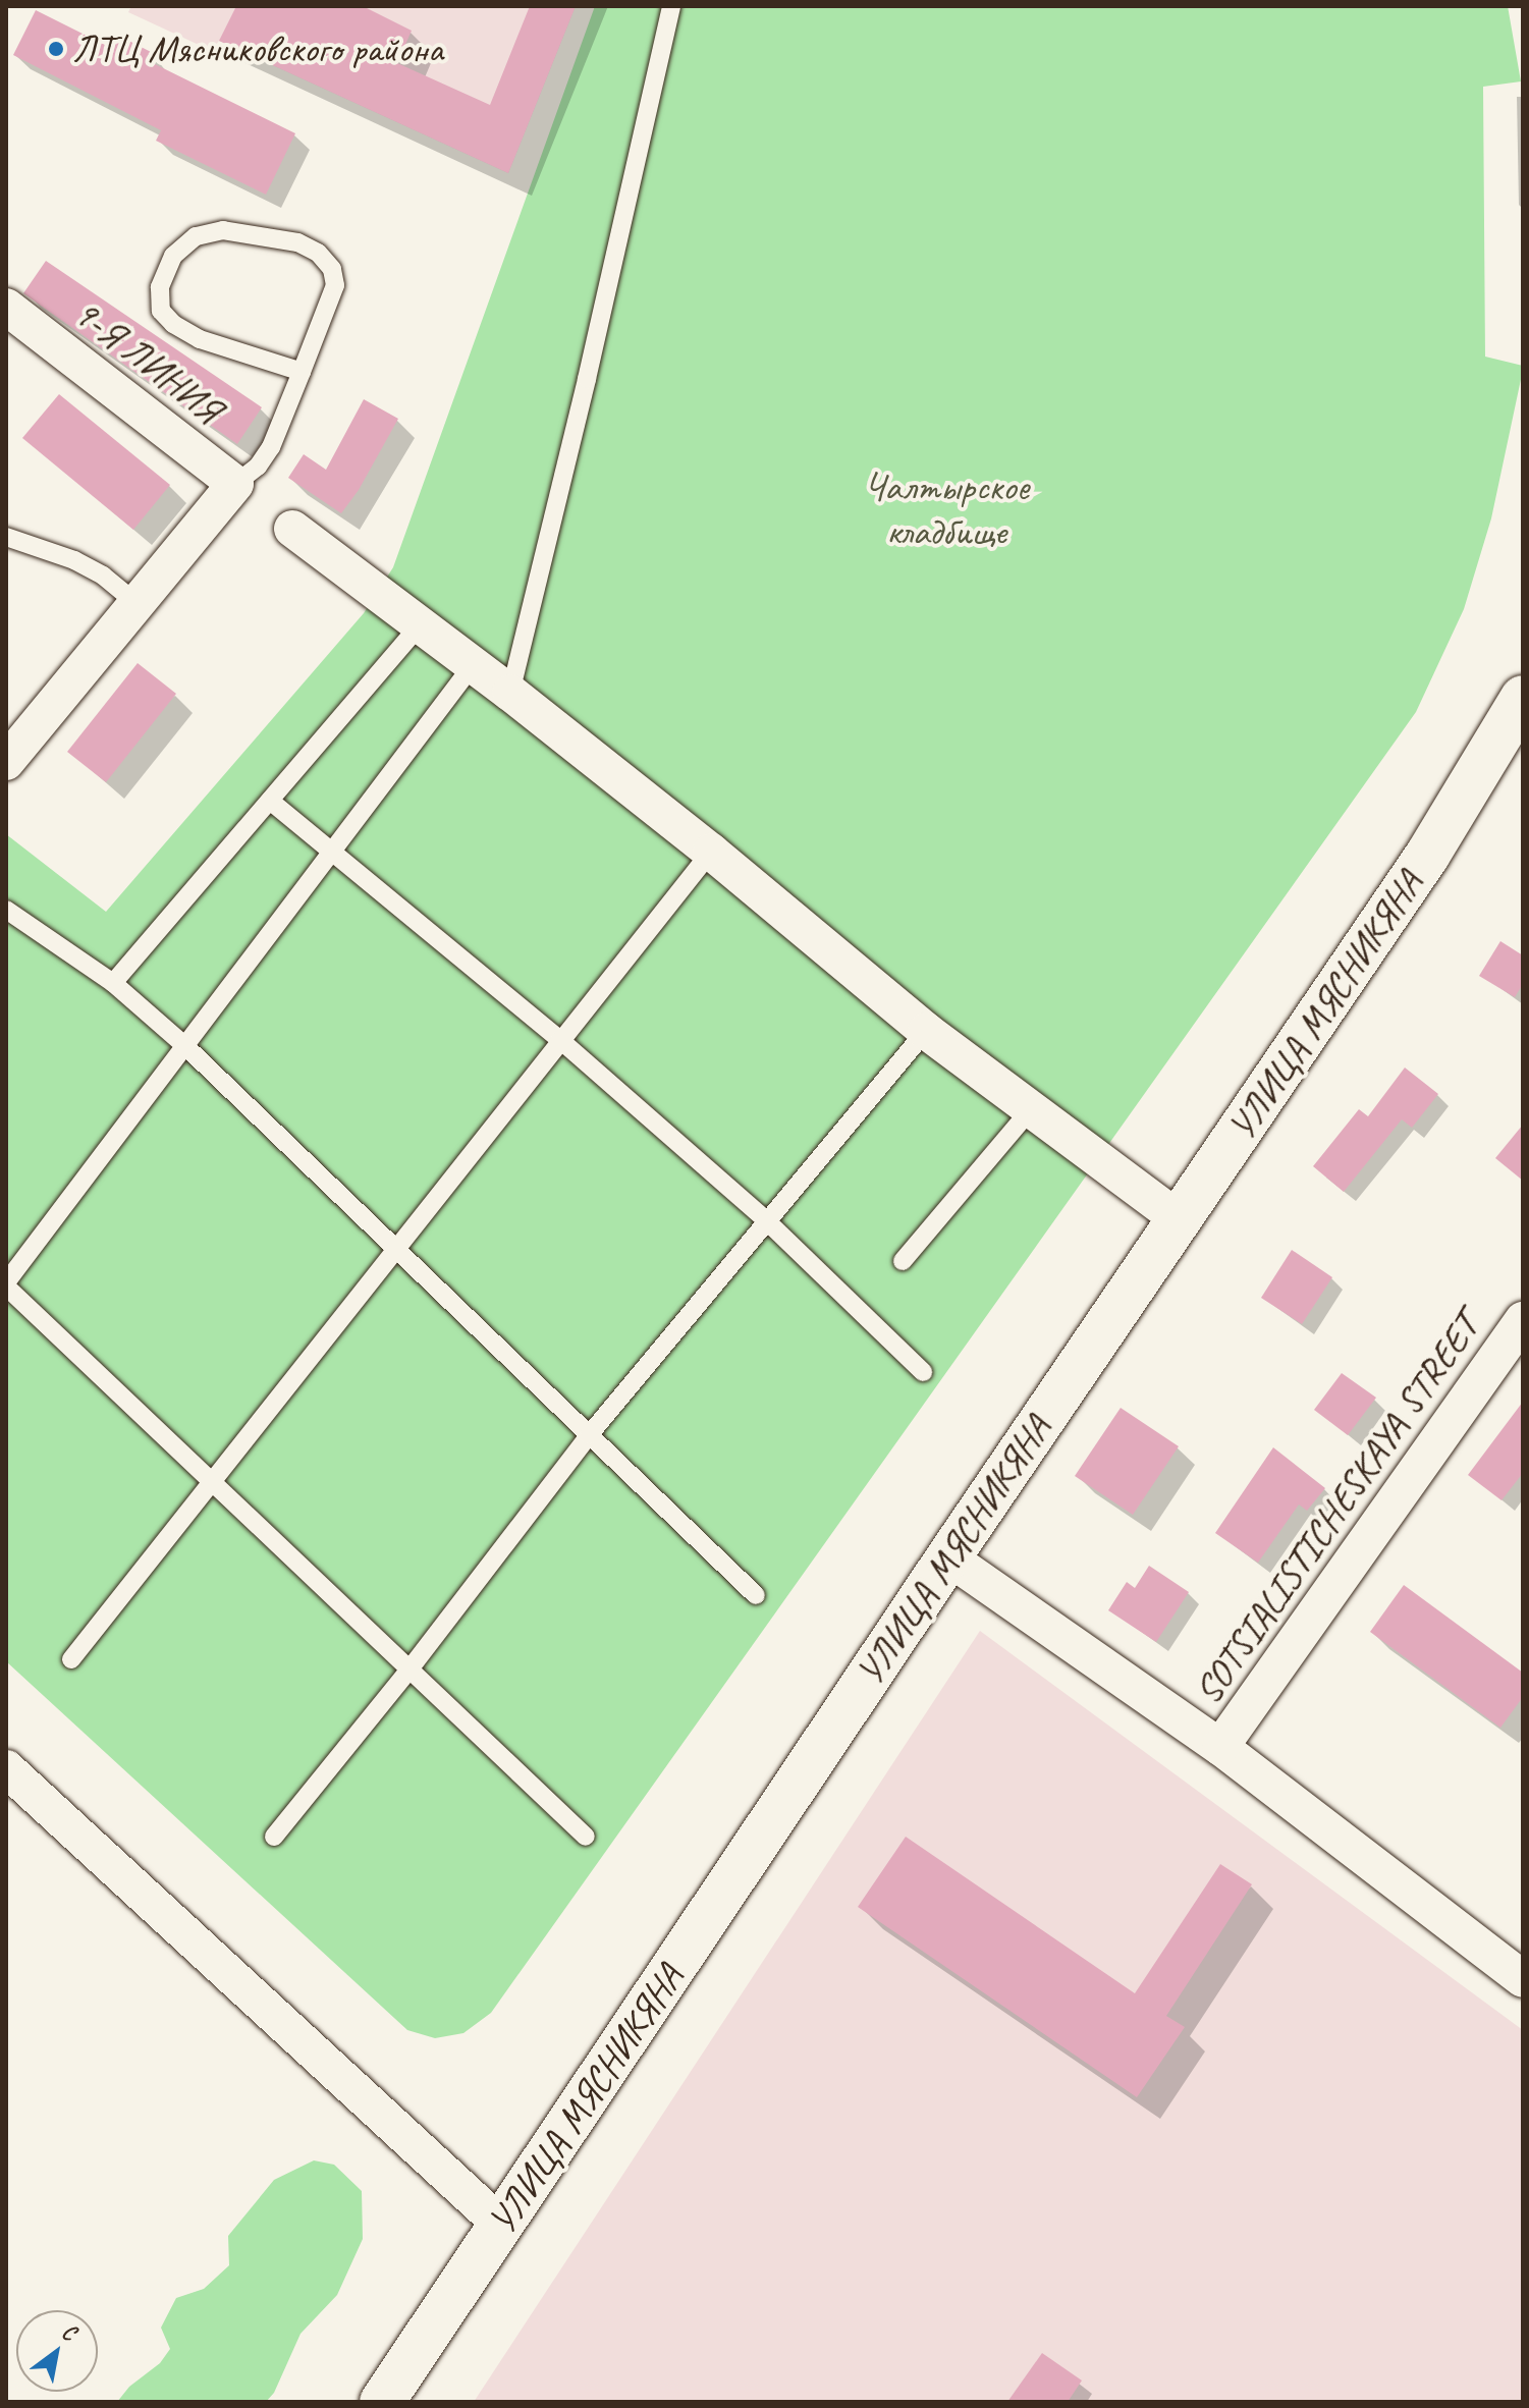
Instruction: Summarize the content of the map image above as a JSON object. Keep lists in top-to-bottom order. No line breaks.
{"streets":{"street":["9-Я ЛИНИЯ","УЛИЦА МЯСНИКЯНА","SOTSIALISTICHESKAYA STREET"]},"parks":["Чалтырское кладбище"],"places":["ЛТЦ Мясниковского района"],"north":"top right"}
